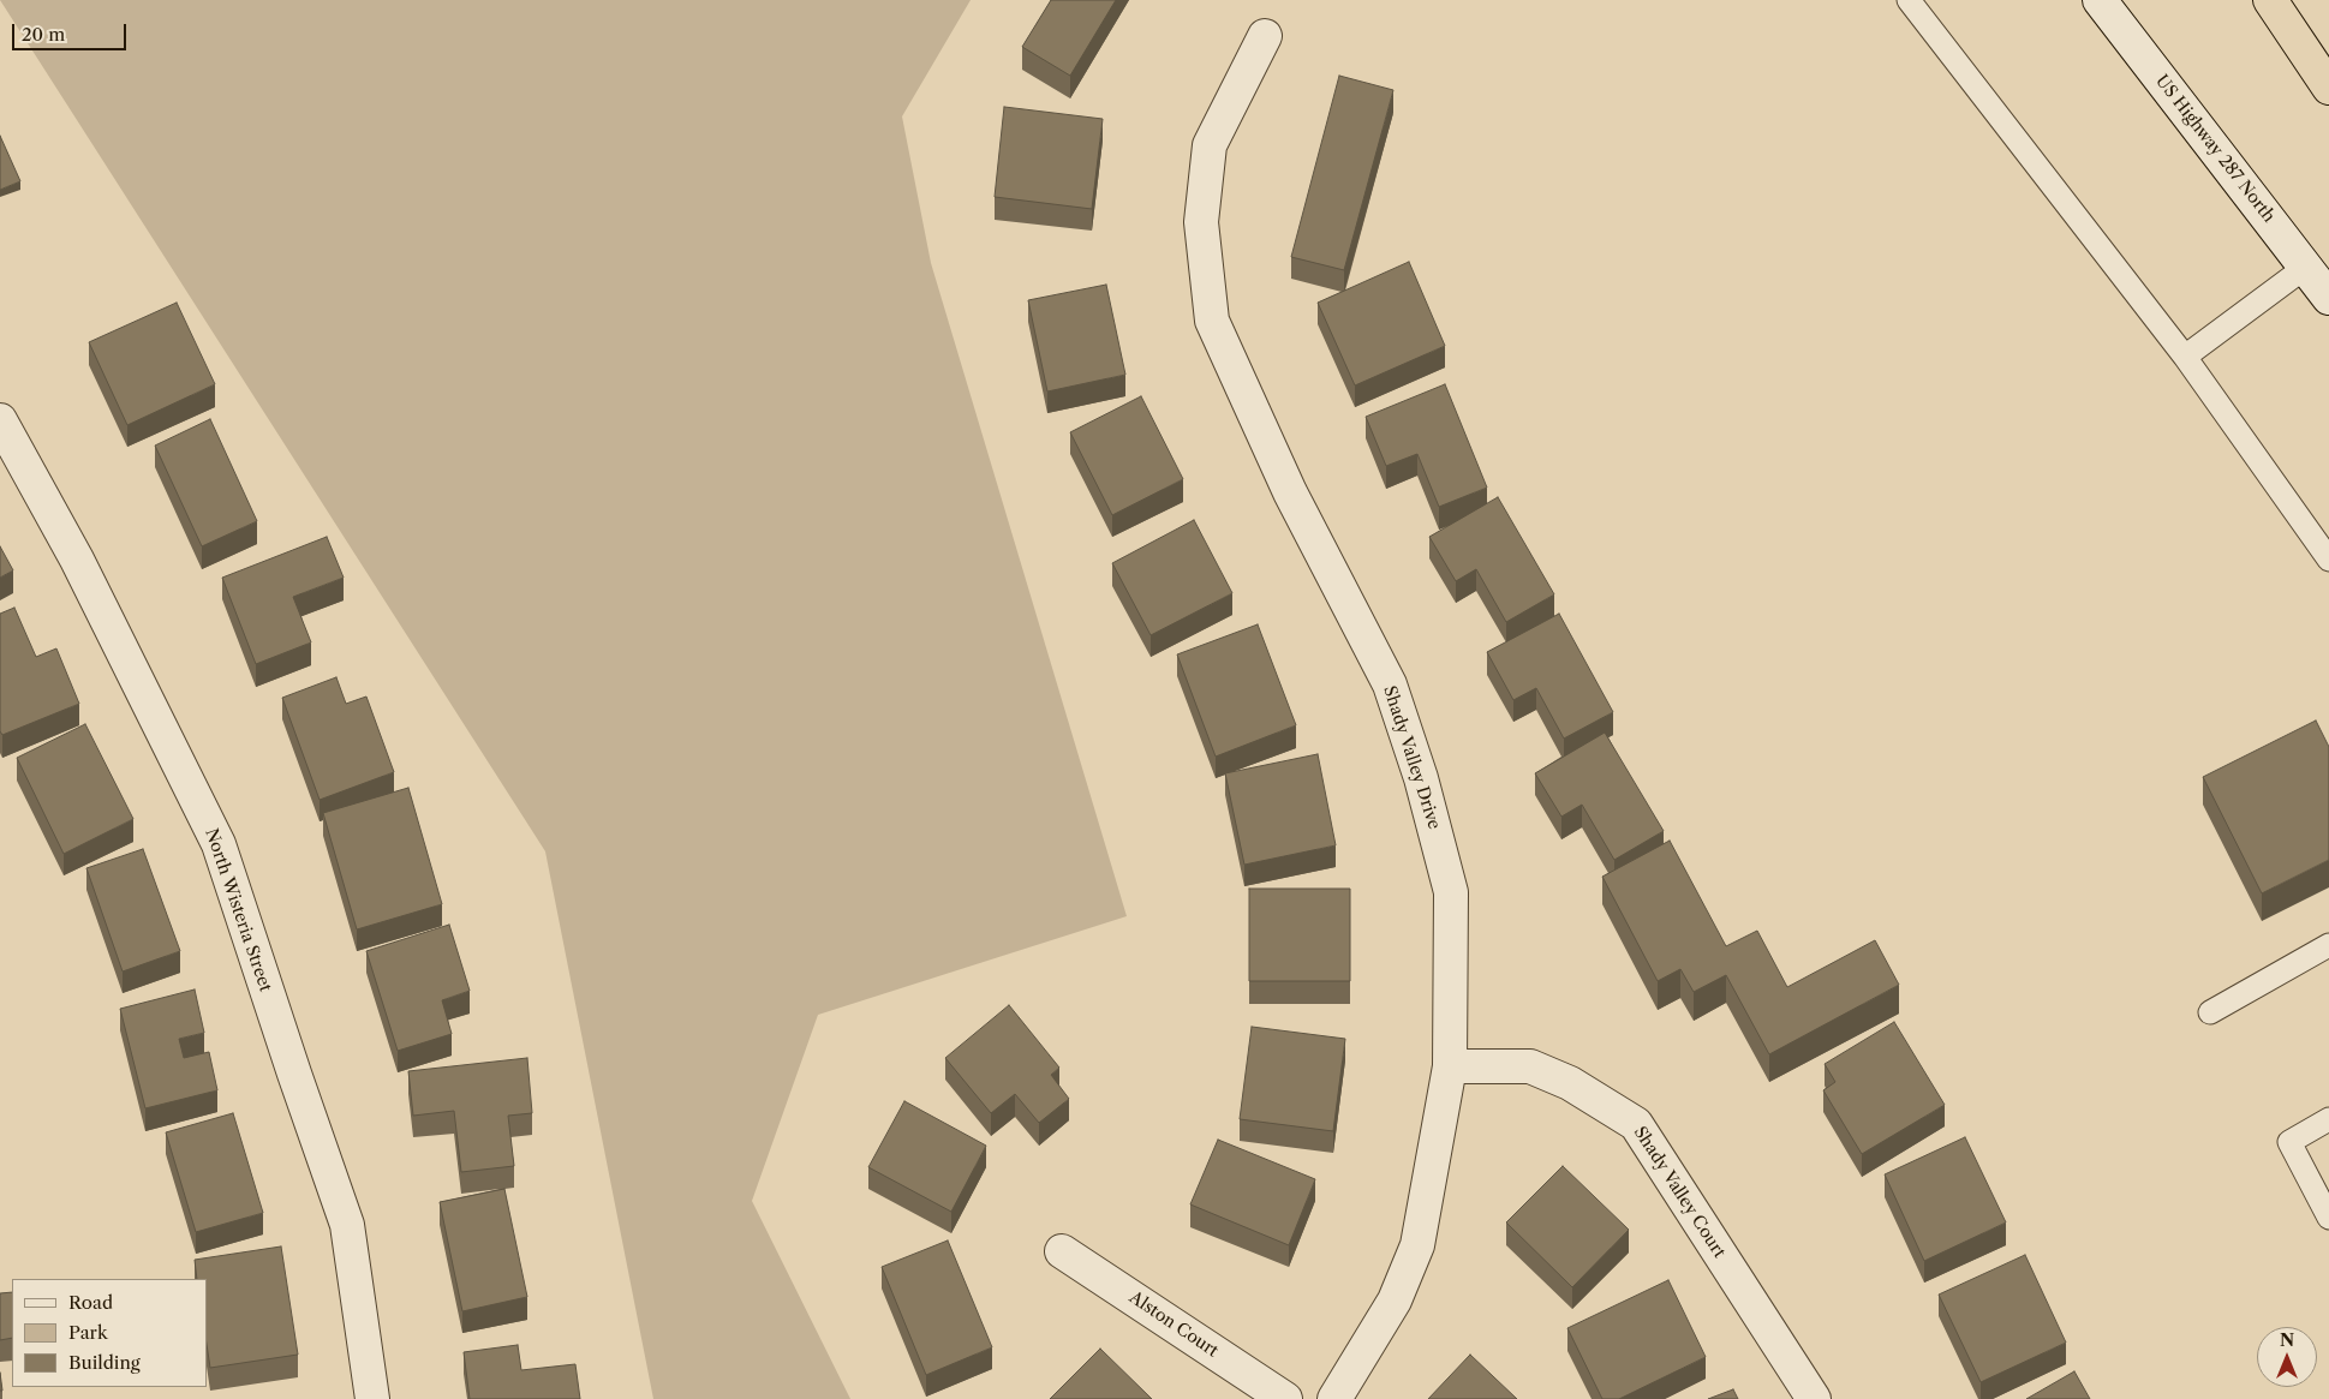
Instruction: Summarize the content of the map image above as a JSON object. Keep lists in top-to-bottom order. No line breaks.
{"streets":{"street":["US Highway 287 North","Shady Valley Drive","North Wisteria Street","Shady Valley Court","Alston Court"]},"crossings":[["Shady Valley Drive","Shady Valley Court"]],"legend":["Road","Park","Building"],"scale_bar":"20 m","north":"top"}
